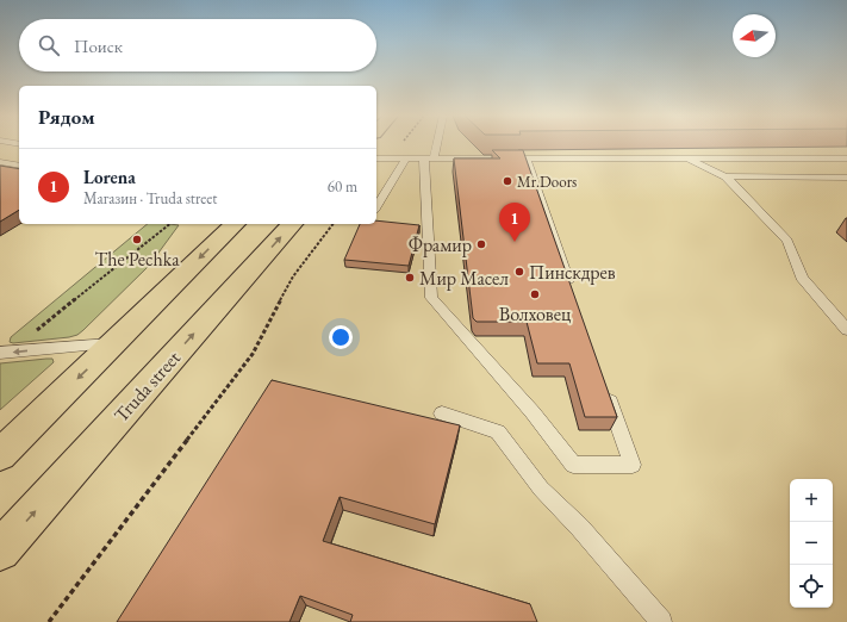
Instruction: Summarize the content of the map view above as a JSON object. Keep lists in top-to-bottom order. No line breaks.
{"streets":{"main road":["Truda street"]},"places":["Mr.Doors","The Pechka","Фрамир","Пинскдрев","Мир Масел","Волховец"],"north":"left","page":{"search":"Поиск","heading":"Рядом","list":[{"mark":"1","name":"Lorena","note":"Магазин · Truda street","value":"60 m"}],"pins":"1","map_buttons":["+","−"]}}
